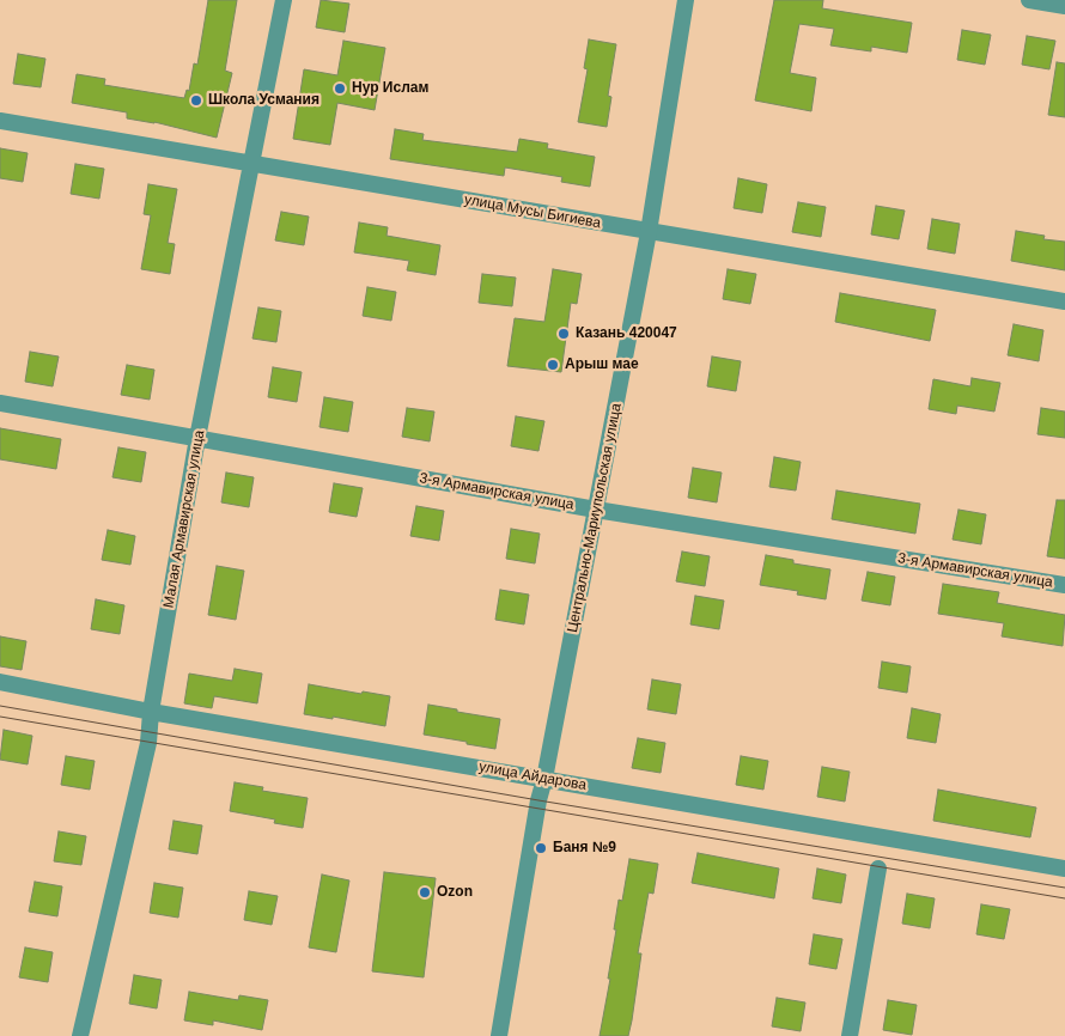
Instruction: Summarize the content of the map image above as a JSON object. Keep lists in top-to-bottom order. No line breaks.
{"streets":{"street":["улица Мусы Бигиева","3-я Армавирская улица","Центрально-Мариупольская улица","Малая Армавирская улица","улица Айдарова"]},"crossings":[["улица Мусы Бигиева","Центрально-Мариупольская улица"],["улица Мусы Бигиева","Малая Армавирская улица"],["3-я Армавирская улица","Центрально-Мариупольская улица"],["3-я Армавирская улица","Малая Армавирская улица"],["Центрально-Мариупольская улица","улица Айдарова"],["Малая Армавирская улица","улица Айдарова"]],"places":["Нур Ислам","Школа Усмания","Казань 420047","Арыш мае","Баня №9","Ozon"]}
